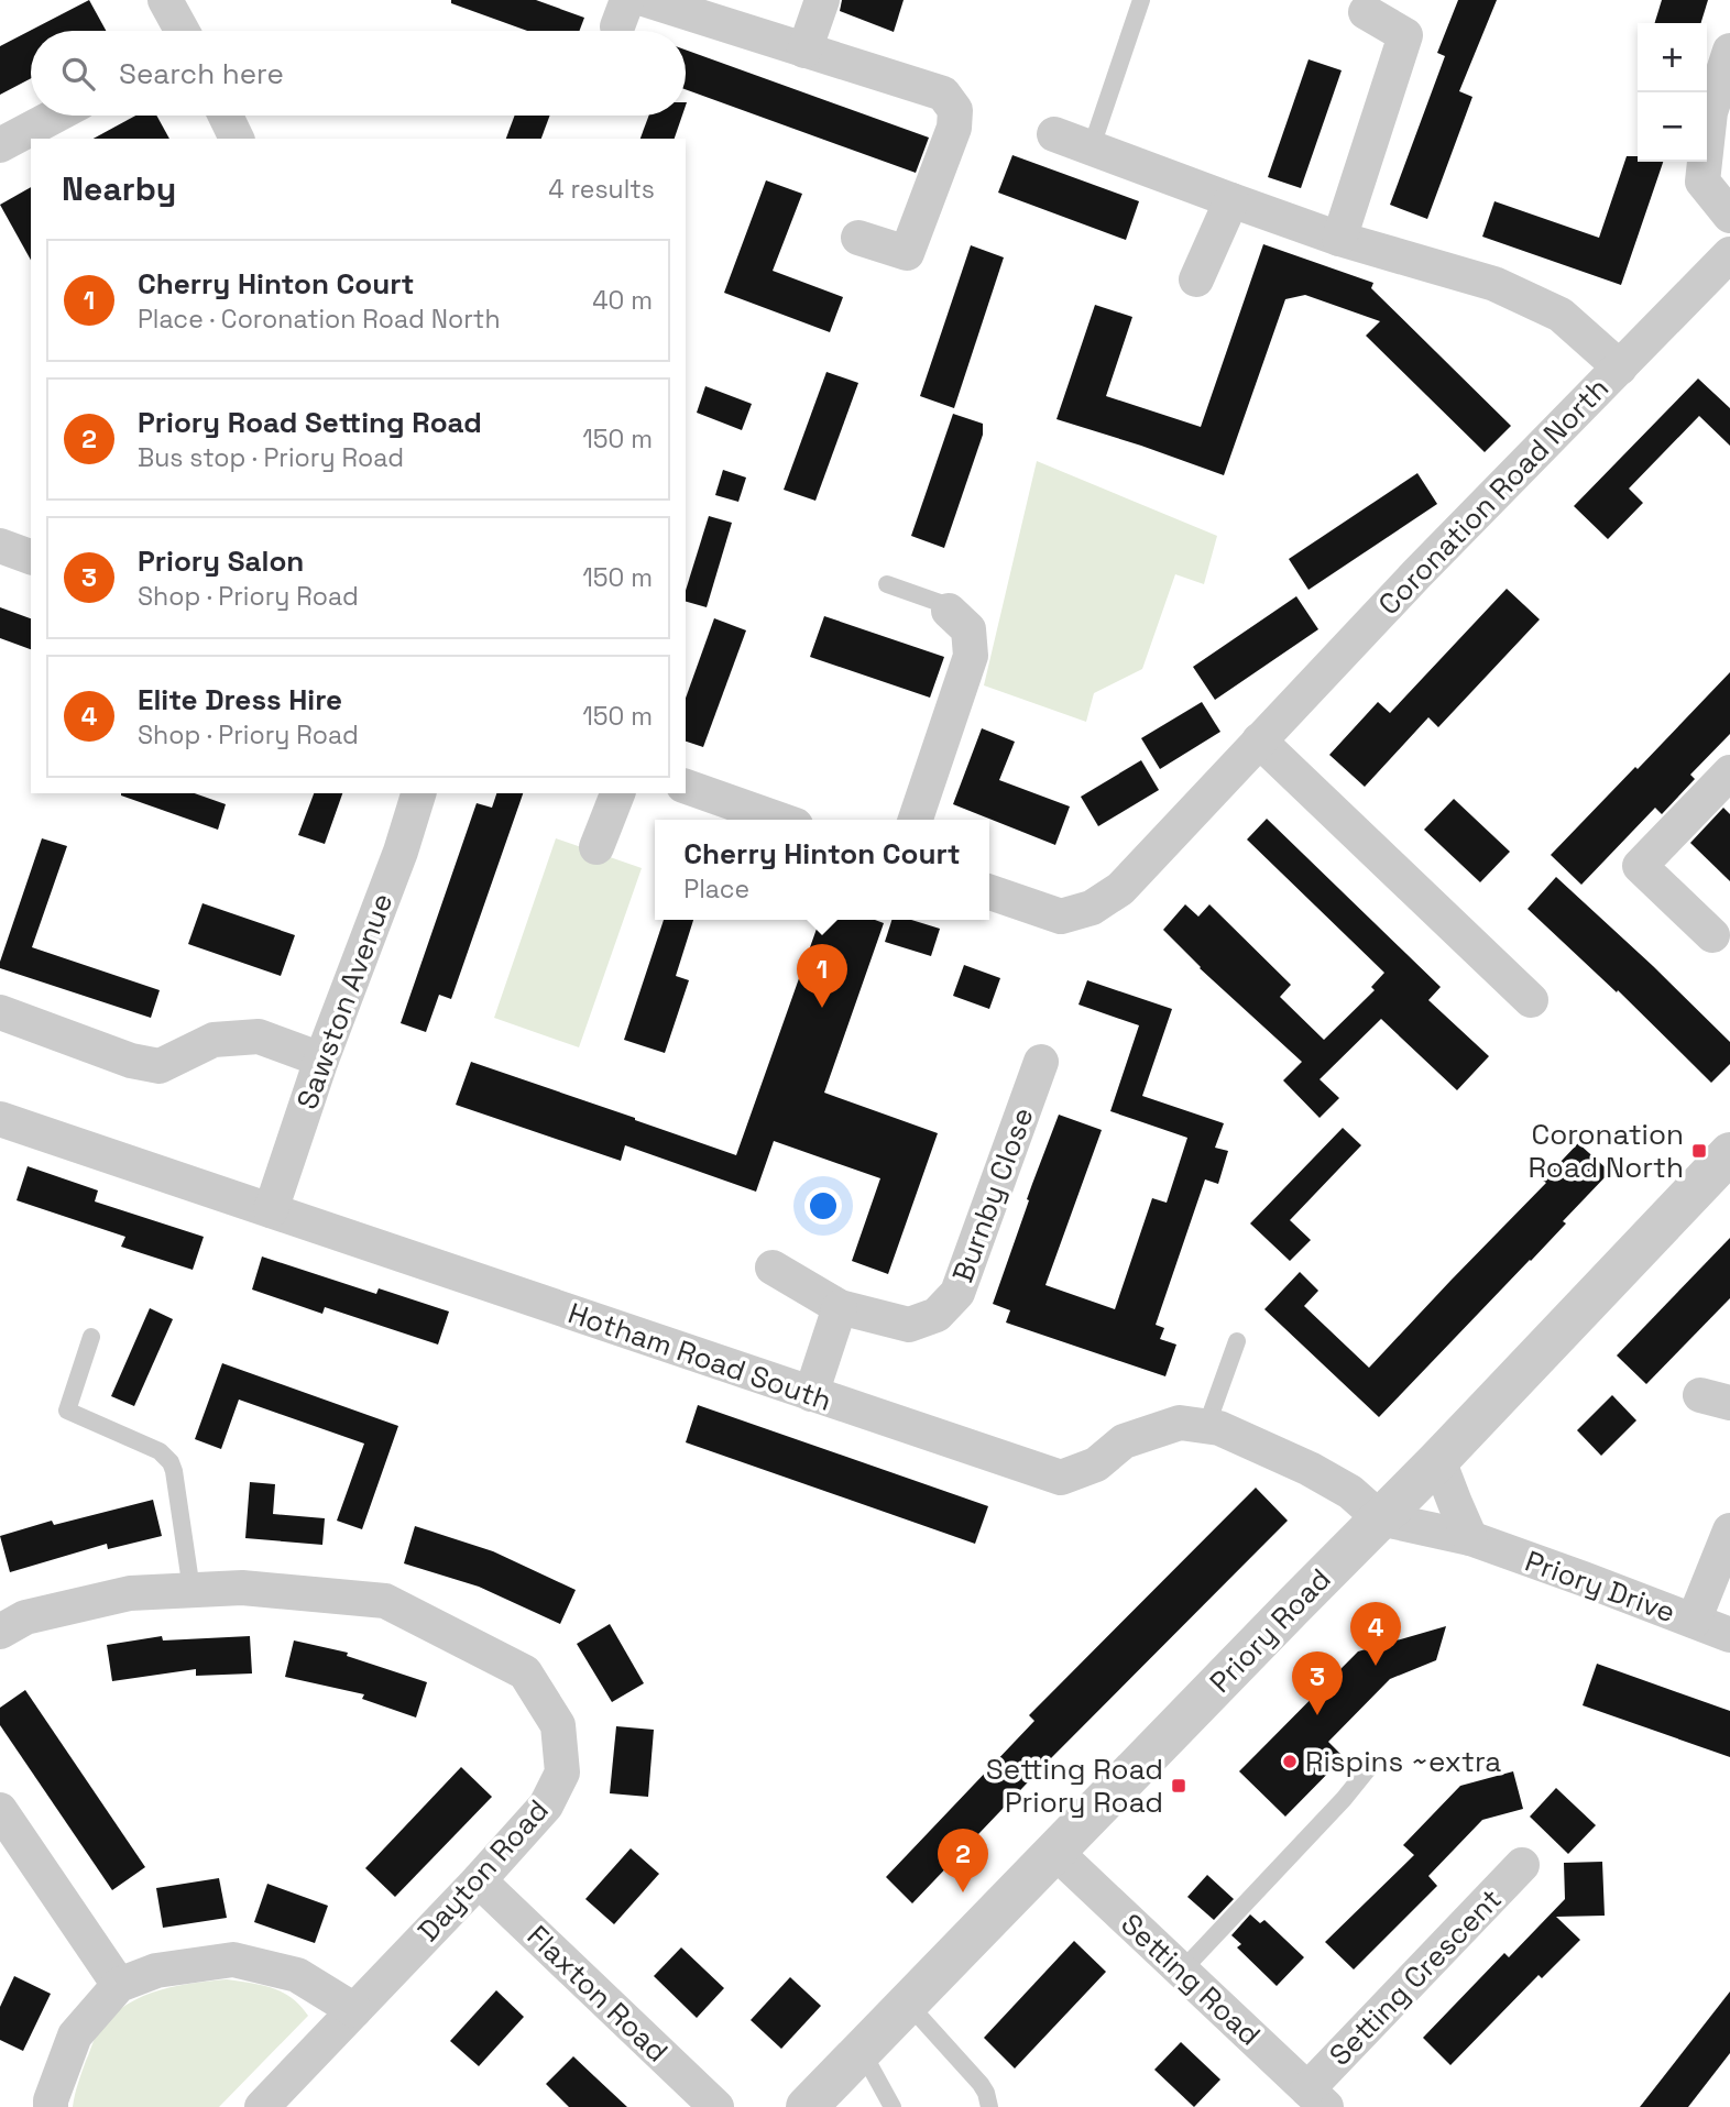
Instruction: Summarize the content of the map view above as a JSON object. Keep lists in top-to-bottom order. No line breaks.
{"streets":{"street":["Coronation Road North","Sawston Avenue","Burnby Close","Hotham Road South","Priory Drive","Priory Road","Dayton Road","Setting Crescent","Setting Road","Flaxton Road"]},"crossings":[["Sawston Avenue","Hotham Road South"],["Hotham Road South","Priory Drive"],["Hotham Road South","Priory Road"],["Priory Drive","Priory Road"],["Priory Road","Setting Road"],["Dayton Road","Flaxton Road"],["Setting Crescent","Setting Road"]],"places":{"transit":["Coronation Road North","Setting Road Priory Road"],"other":["Rispins ~extra"]},"page":{"map_buttons":["+","−"],"search":"Search here","heading":["Nearby","4 results"],"list":[{"mark":"1","name":"Cherry Hinton Court","note":"Place · Coronation Road North","value":"40 m"},{"mark":"2","name":"Priory Road Setting Road","note":"Bus stop · Priory Road","value":"150 m"},{"mark":"3","name":"Priory Salon","note":"Shop · Priory Road","value":"150 m"},{"mark":"4","name":"Elite Dress Hire","note":"Shop · Priory Road","value":"150 m"}],"popup":["Cherry Hinton Court","Place"],"pins":["1","4","3","2"]}}
